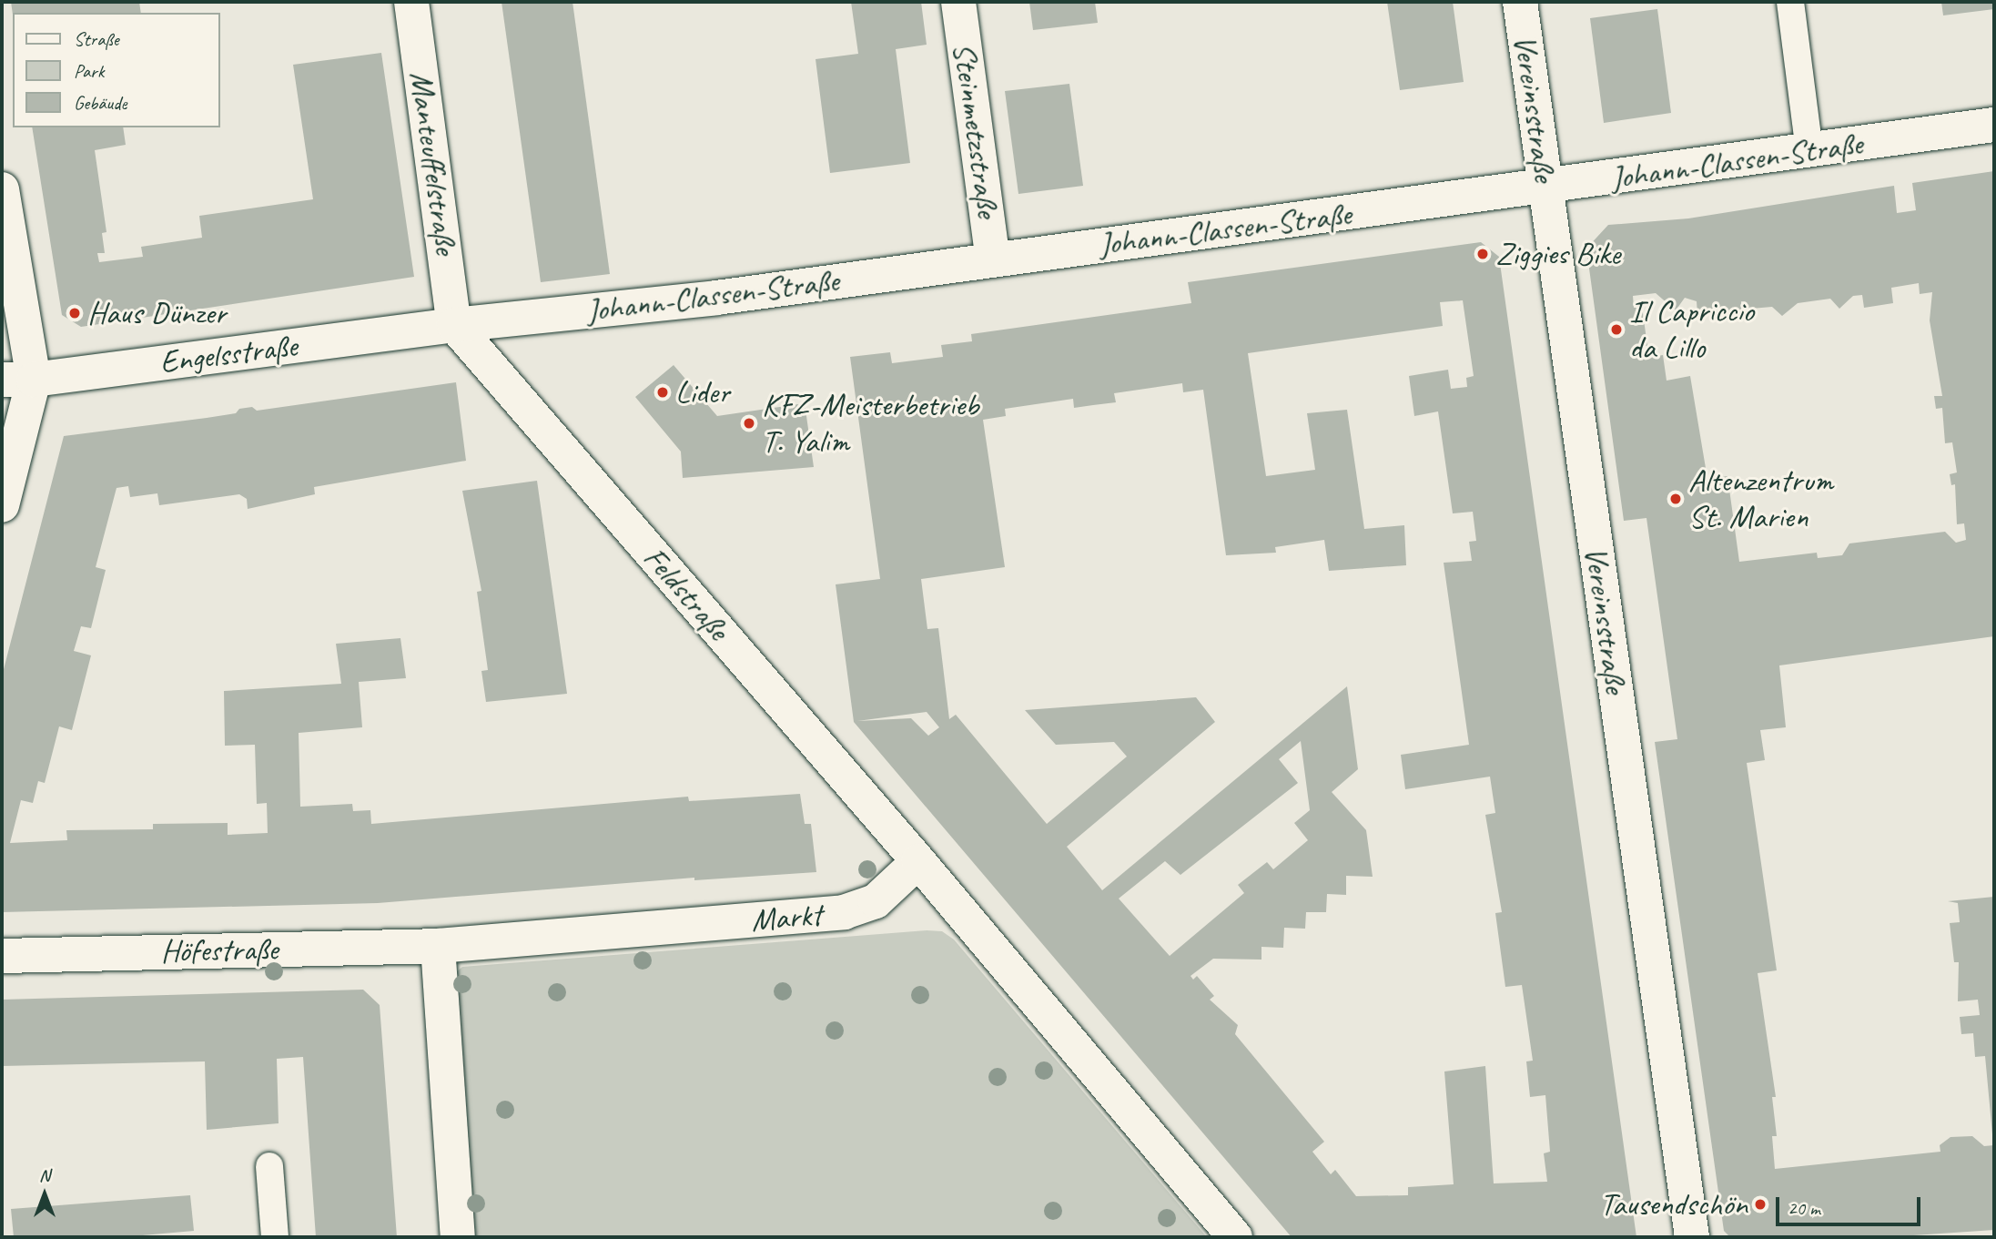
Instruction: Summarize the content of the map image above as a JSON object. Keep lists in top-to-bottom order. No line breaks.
{"streets":{"street":["Vereinsstraße","Steinmetzstraße","Johann-Classen-Straße","Manteuffelstraße","Engelsstraße","Feldstraße","Markt","Höfestraße"]},"crossings":[["Vereinsstraße","Johann-Classen-Straße"],["Steinmetzstraße","Johann-Classen-Straße"],["Johann-Classen-Straße","Manteuffelstraße"],["Johann-Classen-Straße","Engelsstraße"],["Johann-Classen-Straße","Feldstraße"],["Manteuffelstraße","Engelsstraße"],["Manteuffelstraße","Feldstraße"],["Engelsstraße","Feldstraße"],["Feldstraße","Markt"],["Markt","Höfestraße"]],"places":["Ziggies Bike","Haus Dünzer","Il Capriccio da Lillo","Lider","KFZ-Meisterbetrieb T. Yalim","Altenzentrum St. Marien","Tausendschön"],"legend":["Straße","Park","Gebäude"],"scale_bar":"20 m","north":"top"}
